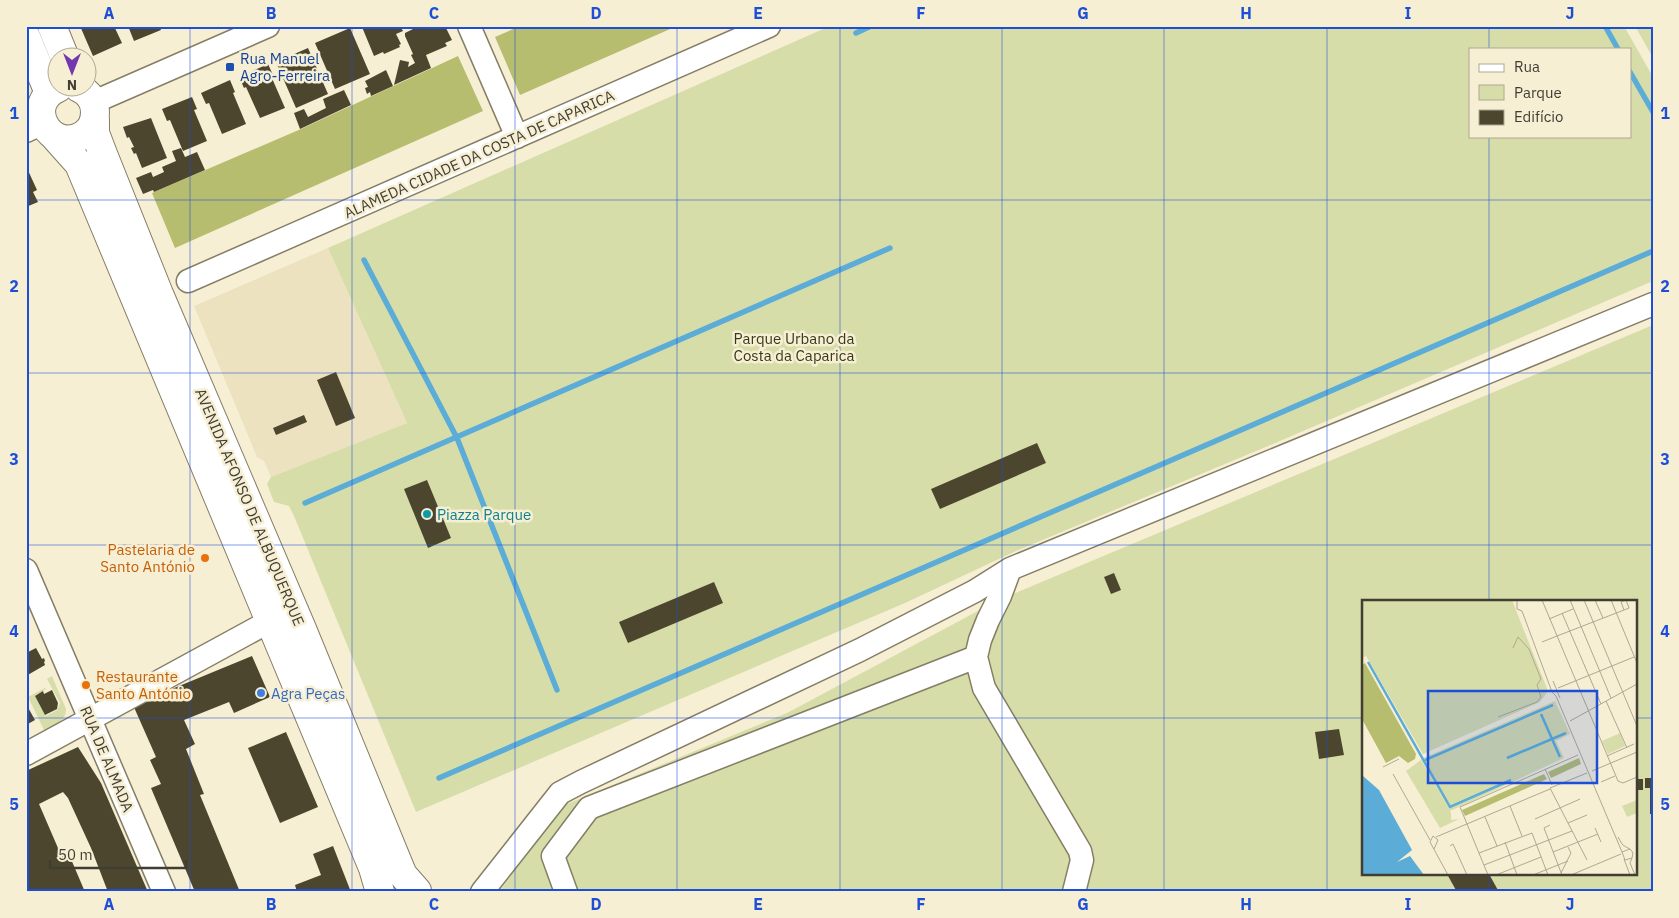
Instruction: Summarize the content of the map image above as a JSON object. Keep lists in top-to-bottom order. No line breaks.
{"streets":{"main road":["AVENIDA AFONSO DE ALBUQUERQUE"],"street":["ALAMEDA CIDADE DA COSTA DE CAPARICA","RUA DE ALMADA"]},"parks":["Parque Urbano da Costa da Caparica"],"places":{"transit":["Rua Manuel Agro-Ferreira"],"other":["Piazza Parque","Pastelaria de Santo António","Restaurante Santo António","Agra Peças"]},"legend":["Rua","Parque","Edifício"],"scale_bar":"50 m","north":"bottom","grid":{"columns":["A","B","C","D","E","F","G","H","I","J"],"rows":["1","2","3","4","5"]}}
